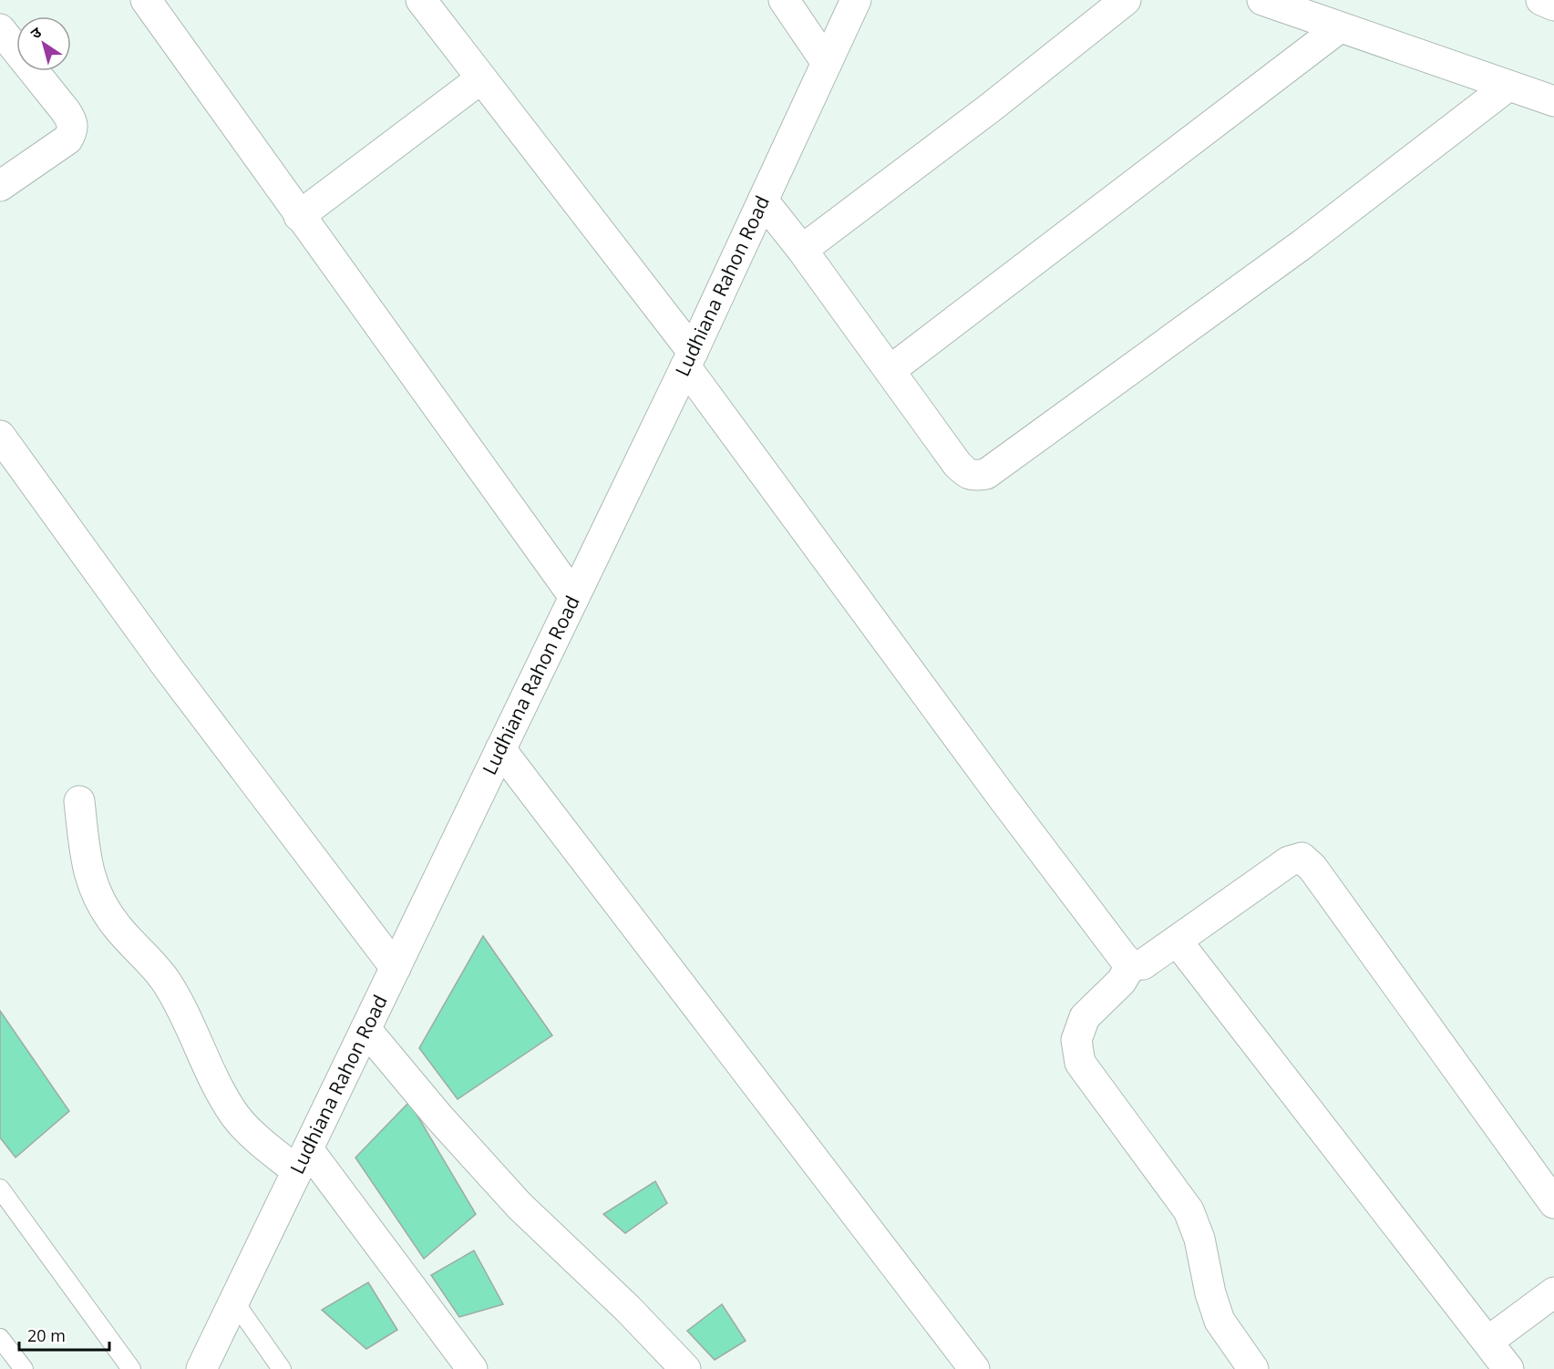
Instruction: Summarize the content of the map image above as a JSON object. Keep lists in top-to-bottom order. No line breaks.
{"streets":{"street":["Ludhiana Rahon Road"]},"scale_bar":"20 m","north":"top left"}
